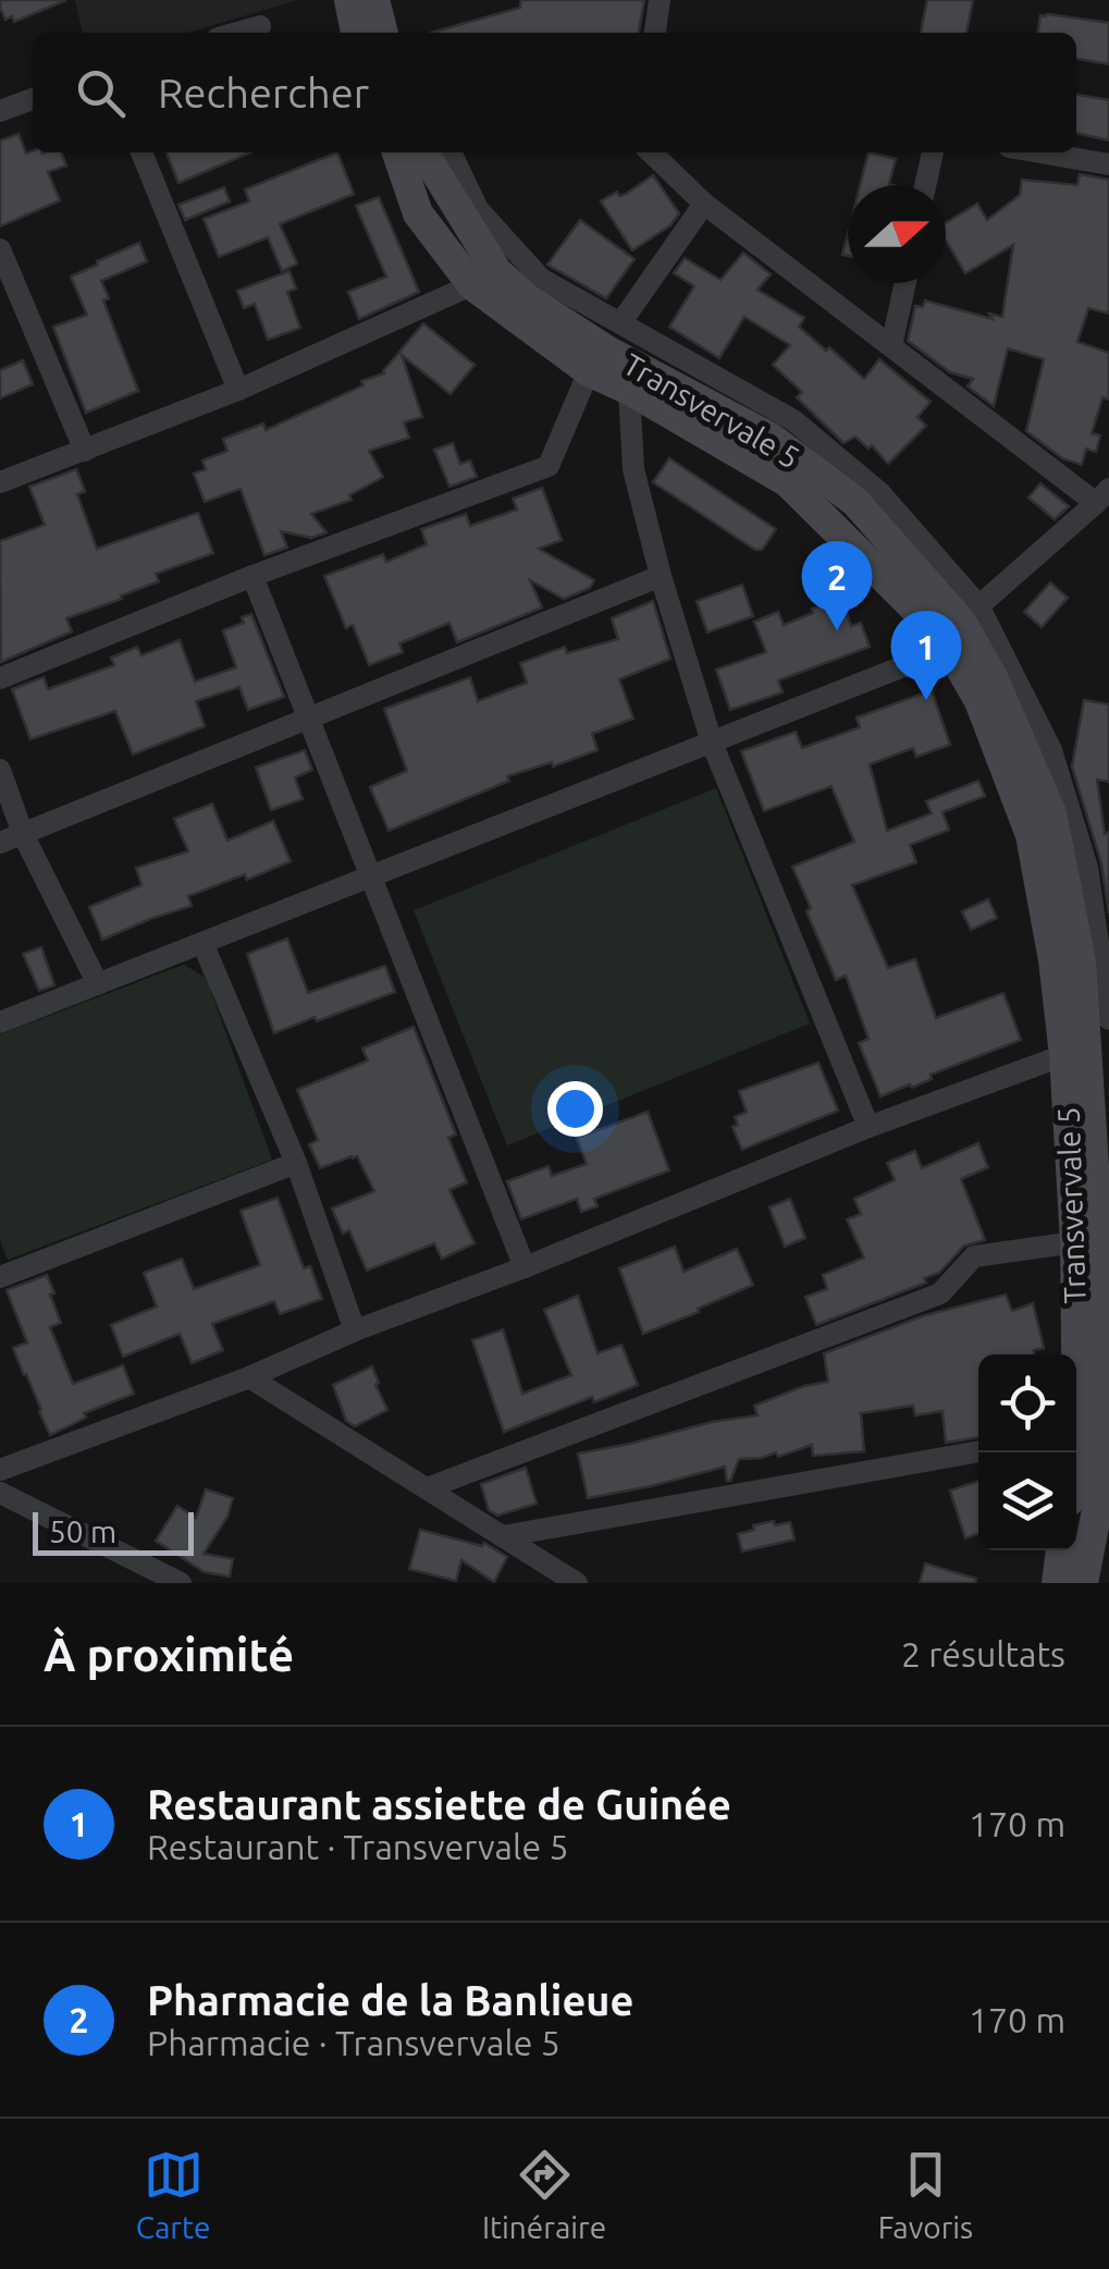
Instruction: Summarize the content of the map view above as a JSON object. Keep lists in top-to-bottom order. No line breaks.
{"streets":{"main road":["Transvervale 5"]},"scale_bar":"50 m","north":"right","page":{"search":"Rechercher","pins":["2","1"],"scale":"50 m","heading":["À proximité","2 résultats"],"list":[{"mark":"1","name":"Restaurant assiette de Guinée","note":"Restaurant · Transvervale 5","value":"170 m"},{"mark":"2","name":"Pharmacie de la Banlieue","note":"Pharmacie · Transvervale 5","value":"170 m"}],"nav":["Carte","Itinéraire","Favoris"]}}
